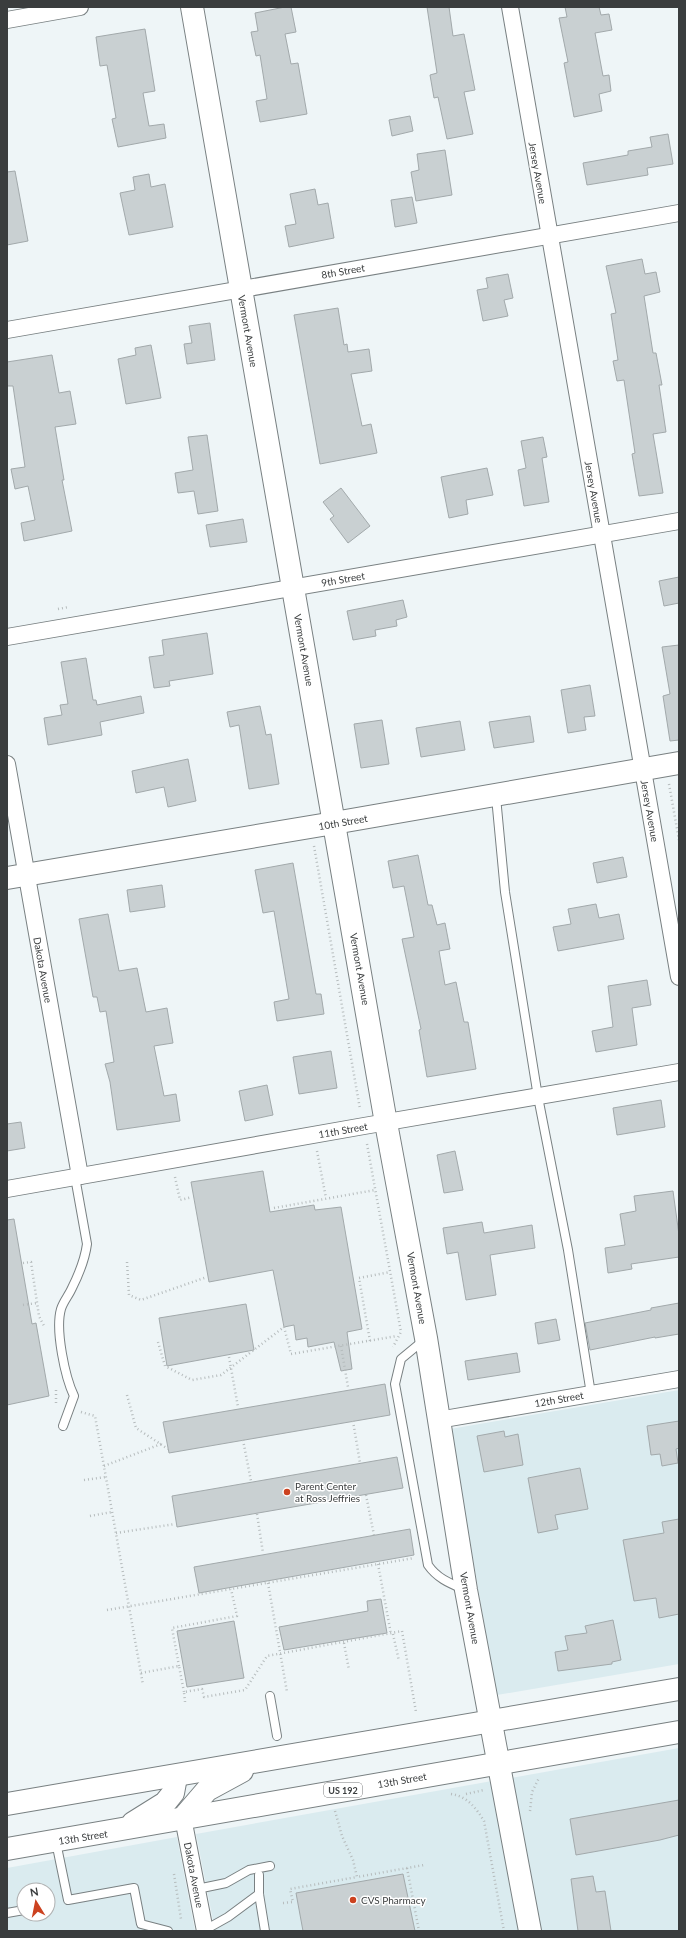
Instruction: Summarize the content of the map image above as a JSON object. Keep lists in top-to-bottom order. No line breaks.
{"streets":{"main road":["Vermont Avenue","10th Street","13th Street","US 192"],"street":["Jersey Avenue","8th Street","9th Street","Dakota Avenue","11th Street","12th Street"]},"crossings":[["Jersey Avenue","8th Street"],["Jersey Avenue","9th Street"],["Jersey Avenue","10th Street"],["8th Street","Vermont Avenue"],["Vermont Avenue","9th Street"],["Vermont Avenue","10th Street"],["Vermont Avenue","11th Street"],["Vermont Avenue","12th Street"],["Vermont Avenue","13th Street"],["10th Street","Dakota Avenue"],["Dakota Avenue","11th Street"],["Dakota Avenue","13th Street"]],"places":["Parent Center at Ross Jeffries","CVS Pharmacy"],"north":"top"}
